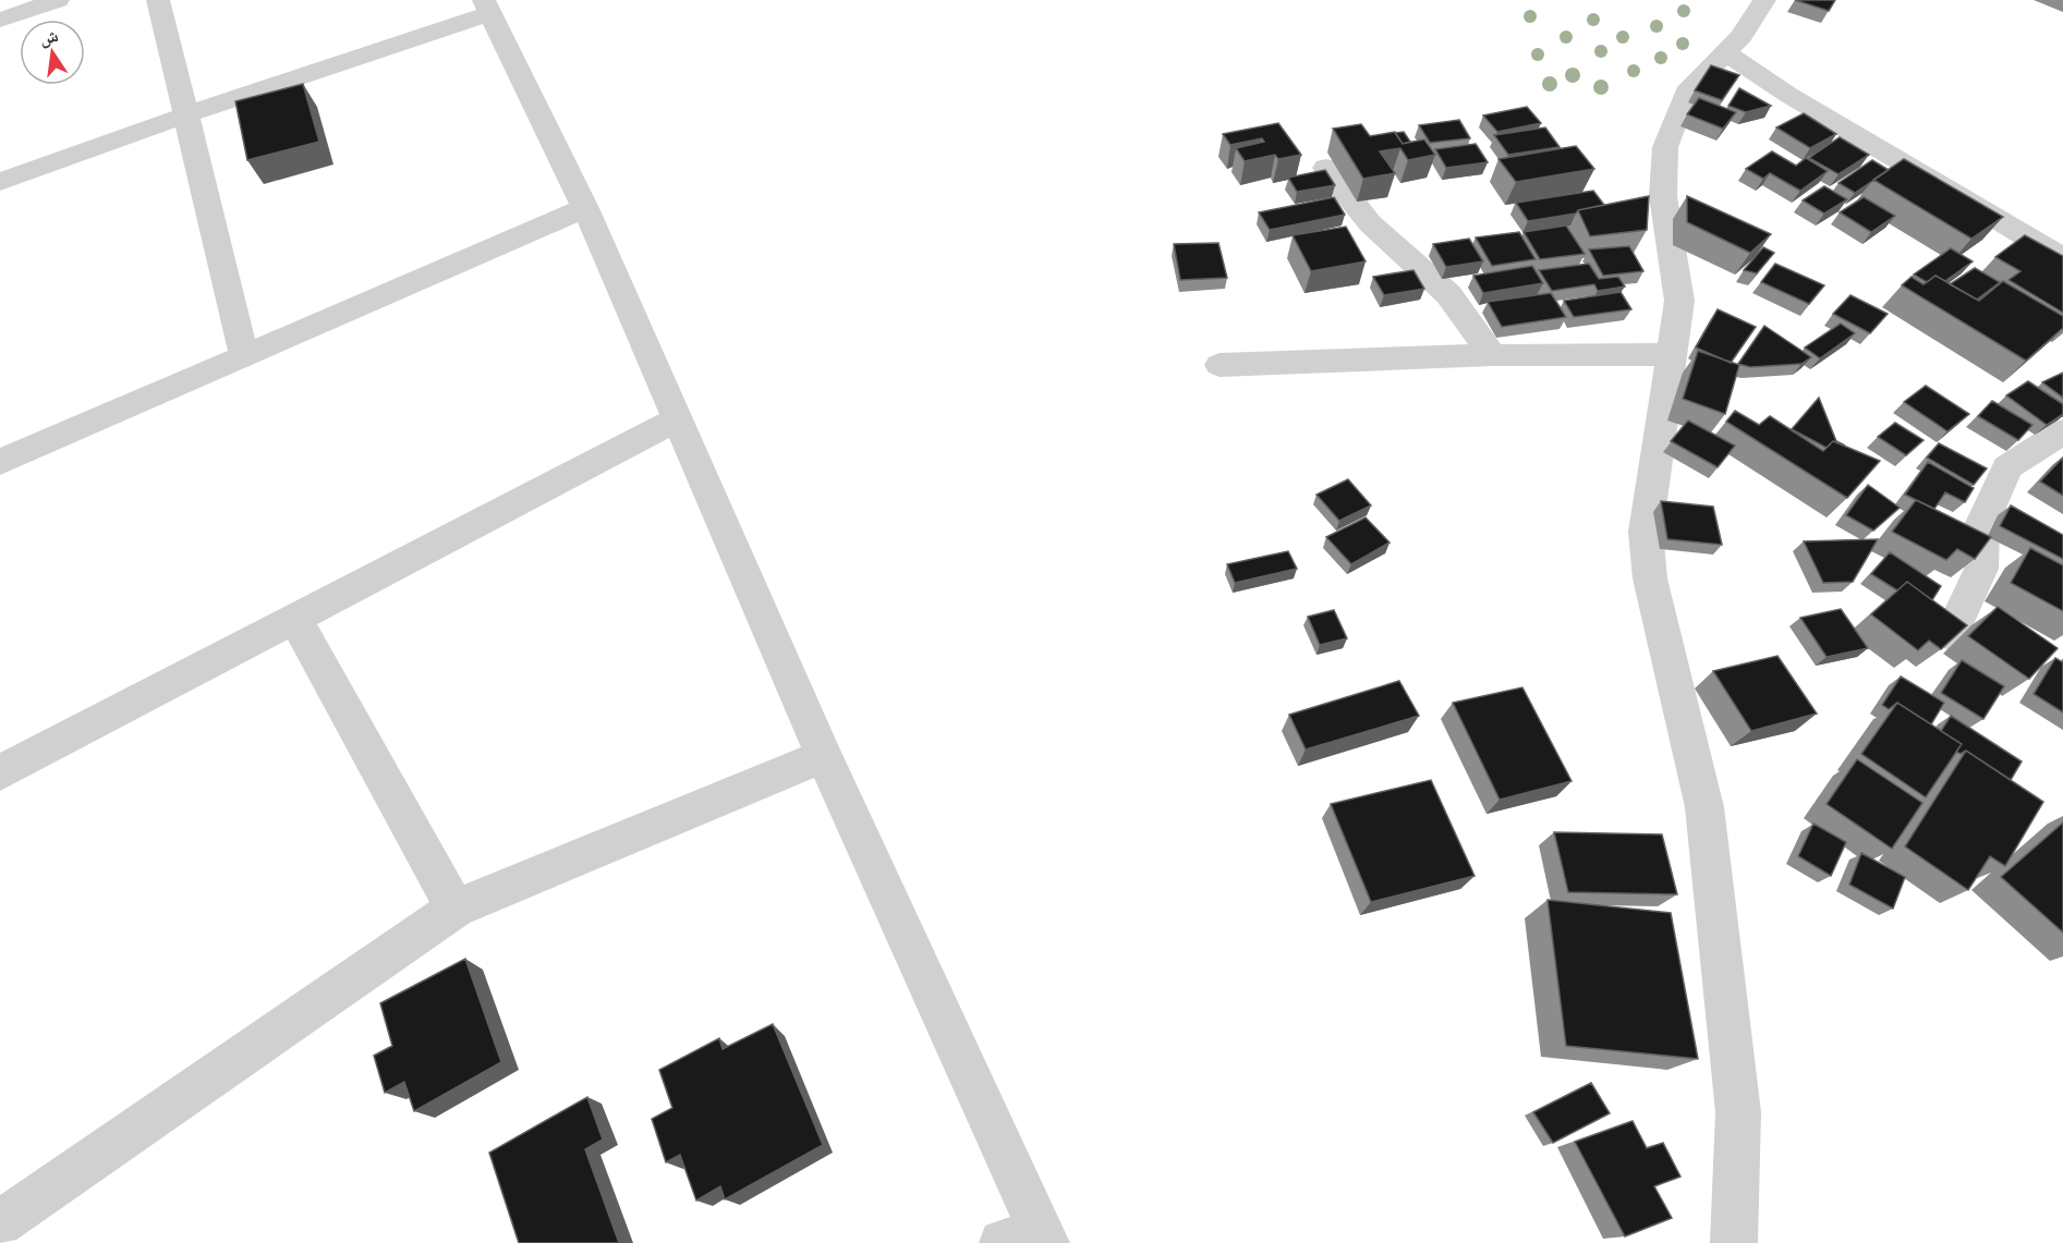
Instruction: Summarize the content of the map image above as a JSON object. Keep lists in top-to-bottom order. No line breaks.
{"north":"top"}
